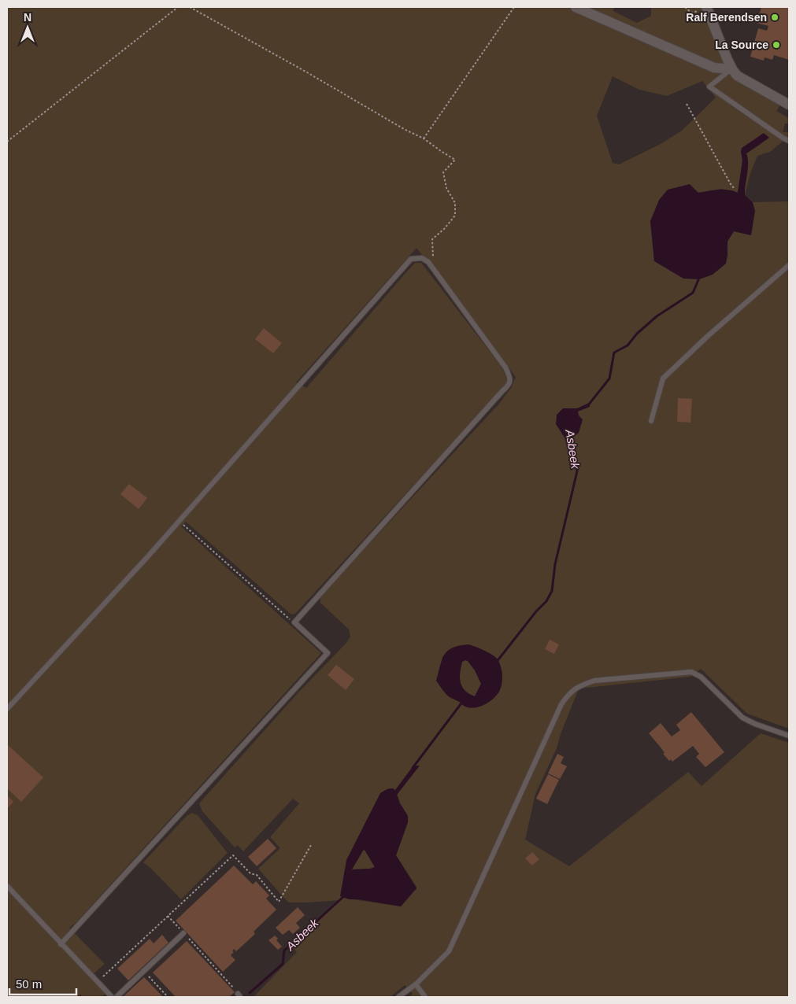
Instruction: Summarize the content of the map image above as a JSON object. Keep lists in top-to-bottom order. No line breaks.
{"water":["Asbeek"],"places":["Ralf Berendsen","La Source"],"scale_bar":"50 m","north":"top"}
